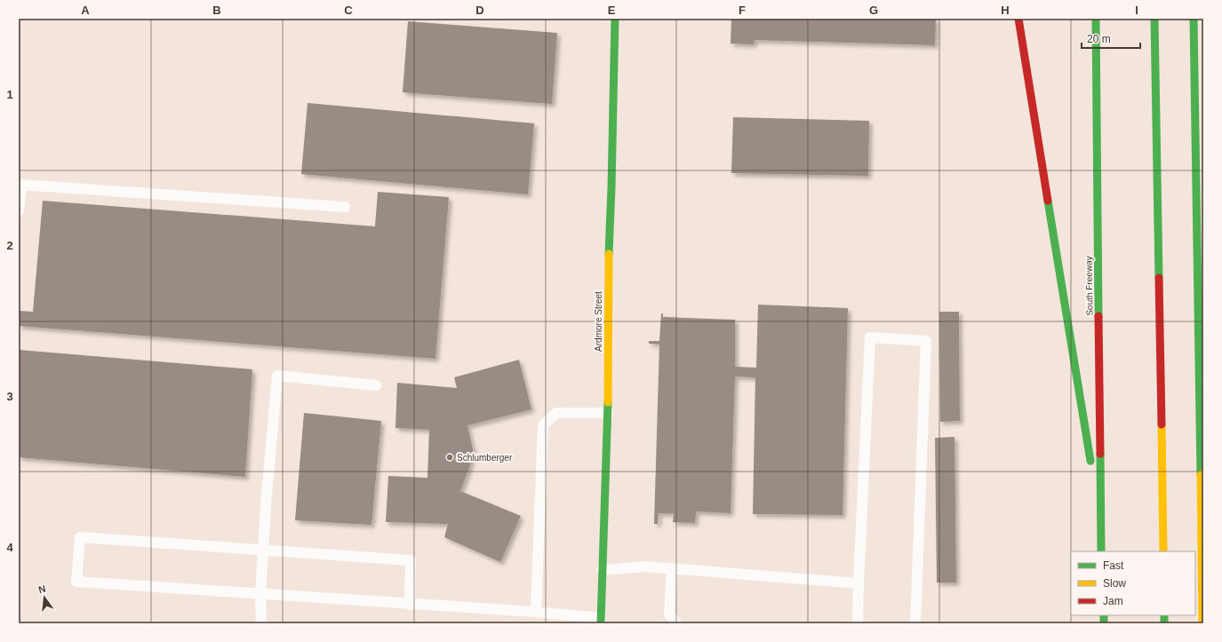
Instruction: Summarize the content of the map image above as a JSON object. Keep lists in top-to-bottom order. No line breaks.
{"streets":{"main road":["South Freeway","Ardmore Street"]},"places":["Schlumberger"],"legend":["Fast","Slow","Jam"],"scale_bar":"20 m","north":"top","grid":{"columns":["A","B","C","D","E","F","G","H","I"],"rows":["1","2","3","4"]}}
